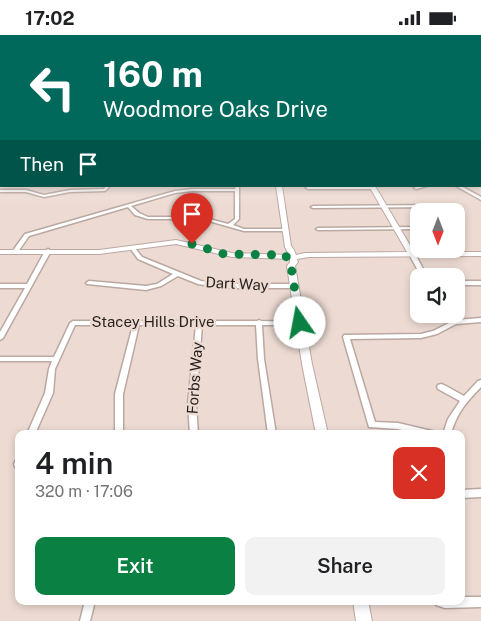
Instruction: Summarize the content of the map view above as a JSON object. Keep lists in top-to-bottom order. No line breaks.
{"streets":{"street":["Dart Way","Stacey Hills Drive","Forbs Way"]},"crossings":[["Stacey Hills Drive","Forbs Way"]],"north":"bottom","page":{"status":"17:02","turn":["160 m","Woodmore Oaks Drive"],"then":"Then","heading":["4 min","320 m · 17:06"],"buttons":["Exit","Share"]}}
